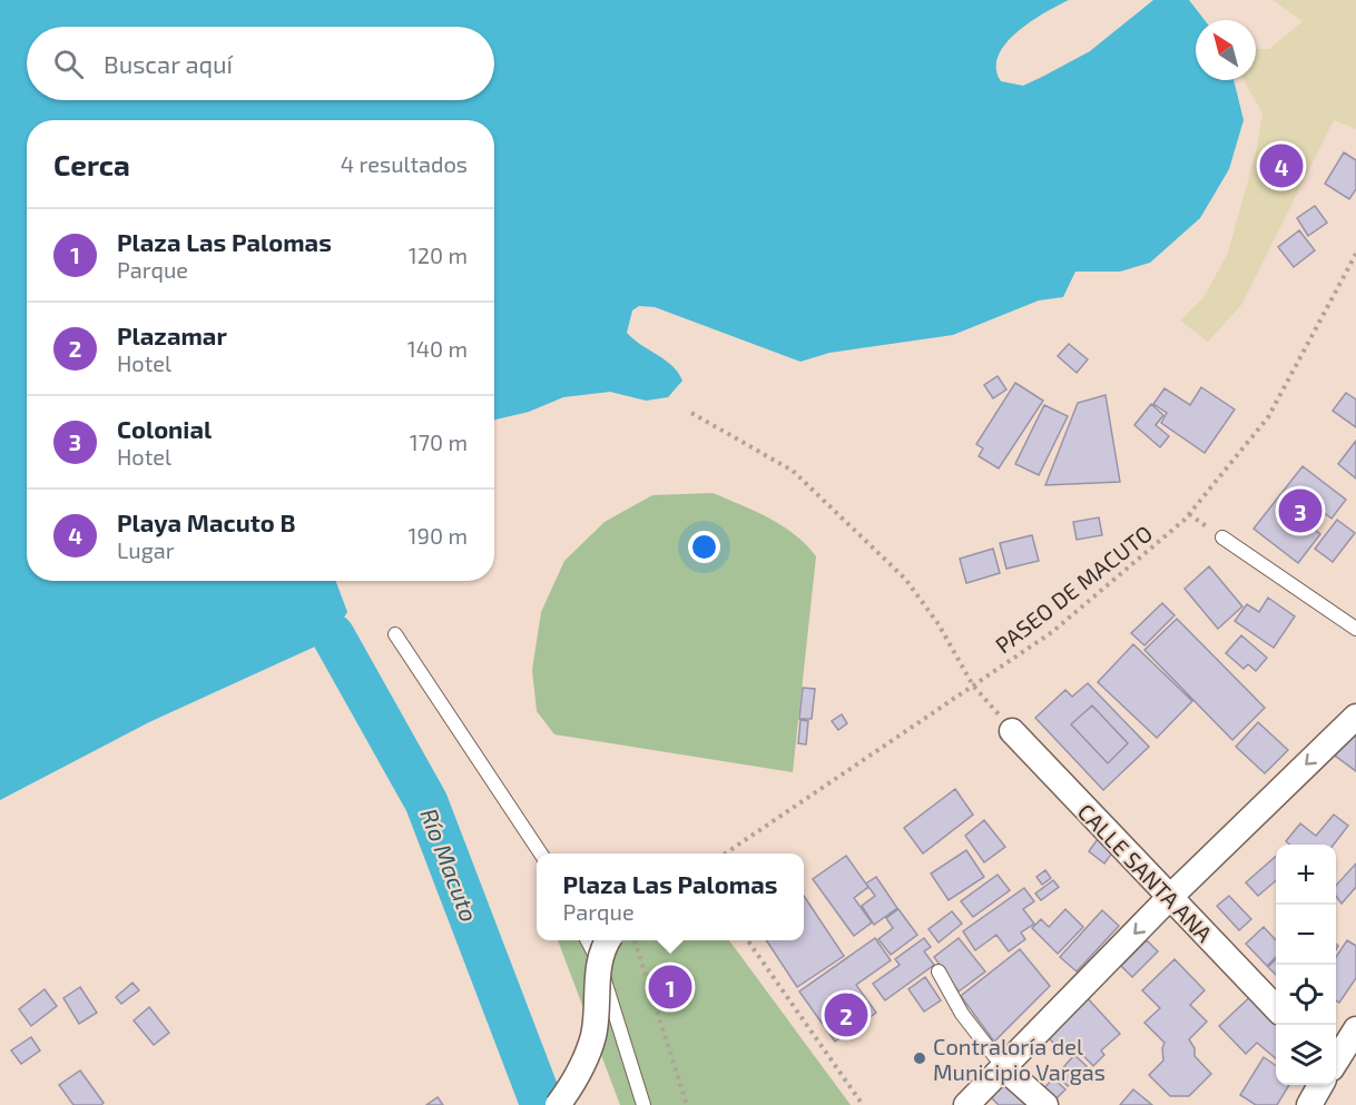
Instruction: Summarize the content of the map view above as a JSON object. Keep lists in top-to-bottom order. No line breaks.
{"streets":{"street":["CALLE SANTA ANA"],"path":["PASEO DE MACUTO"]},"water":["Río Macuto"],"places":["Contraloría del Municipio Vargas"],"north":"top left","page":{"search":"Buscar aquí","heading":["Cerca","4 resultados"],"pins":["4","3","1","2"],"list":[{"mark":"1","name":"Plaza Las Palomas","note":"Parque","value":"120 m"},{"mark":"2","name":"Plazamar","note":"Hotel","value":"140 m"},{"mark":"3","name":"Colonial","note":"Hotel","value":"170 m"},{"mark":"4","name":"Playa Macuto B","note":"Lugar","value":"190 m"}],"map_buttons":["+","−"],"popup":["Plaza Las Palomas","Parque"]}}
